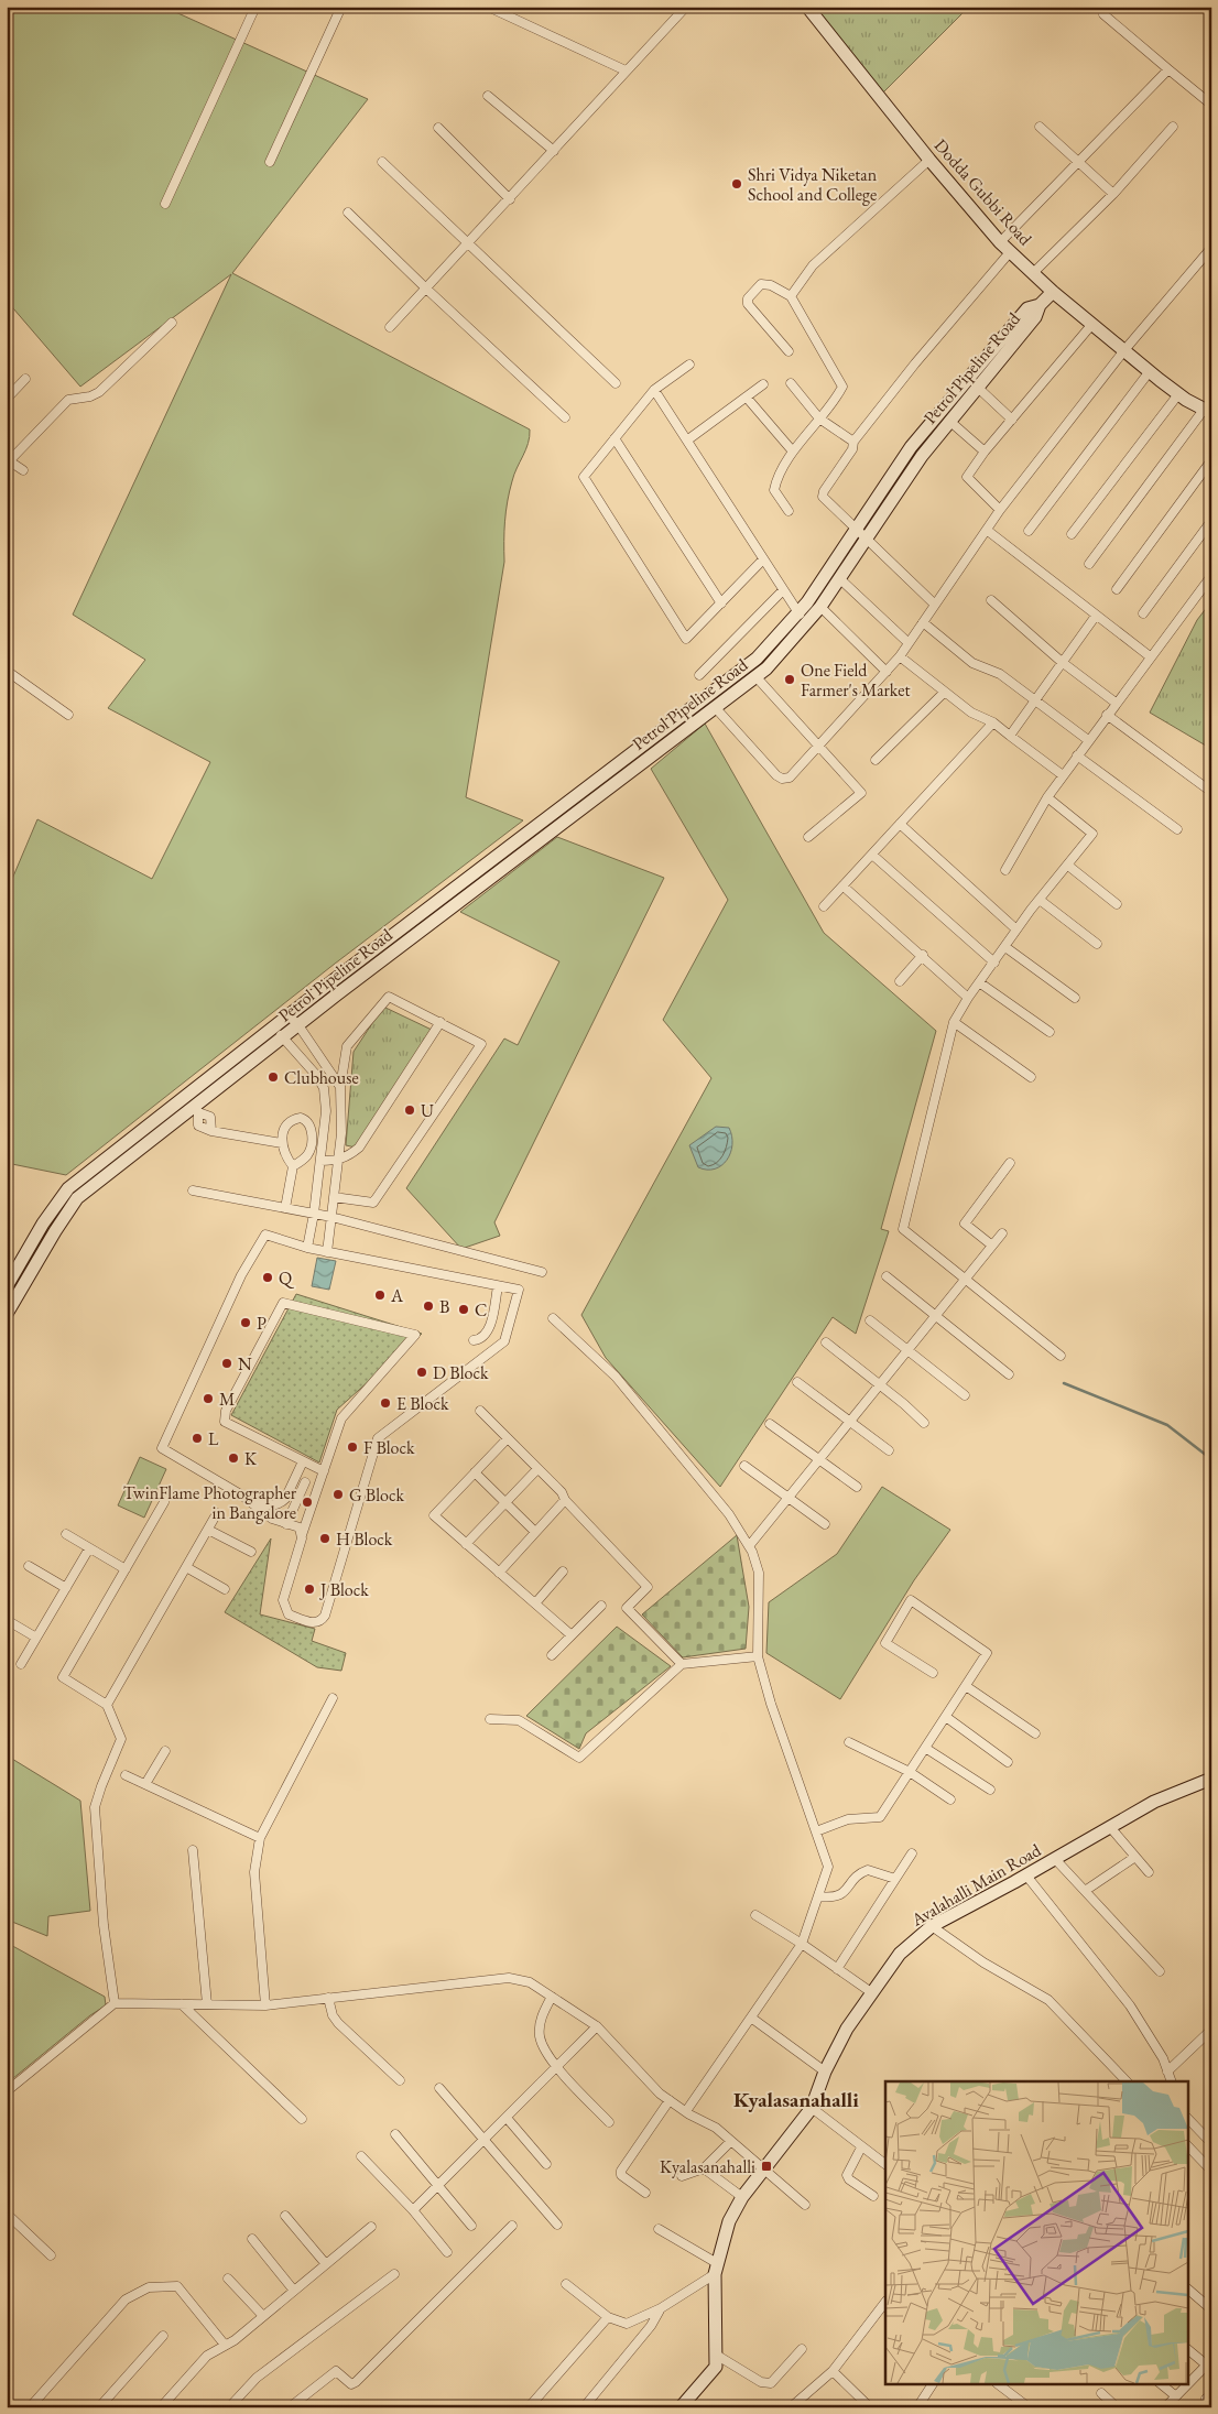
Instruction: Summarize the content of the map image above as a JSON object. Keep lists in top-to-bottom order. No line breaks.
{"streets":{"main road":["Dodda Gubbi Road","Petrol Pipeline Road","Avalahalli Main Road"]},"districts":["Kyalasanahalli"],"places":{"other":["Shri Vidya Niketan School and College","One Field Farmer's Market","Clubhouse","U","Q","A","B","C","P","N","D Block","M","E Block","L","F Block","K","G Block","TwinFlame Photographer in Bangalore","H Block","J Block"],"transit":["Kyalasanahalli"]}}
